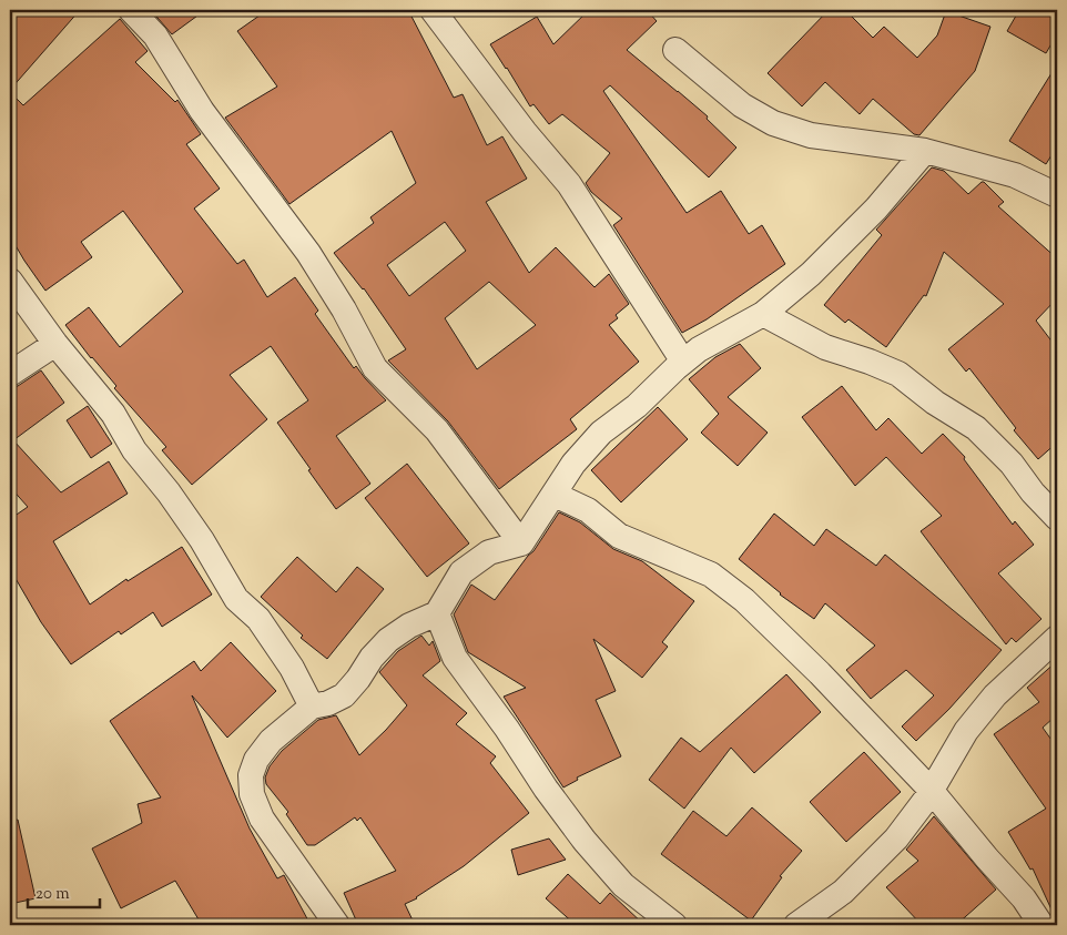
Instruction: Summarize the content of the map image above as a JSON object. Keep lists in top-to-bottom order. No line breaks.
{"scale_bar":"20 m"}
